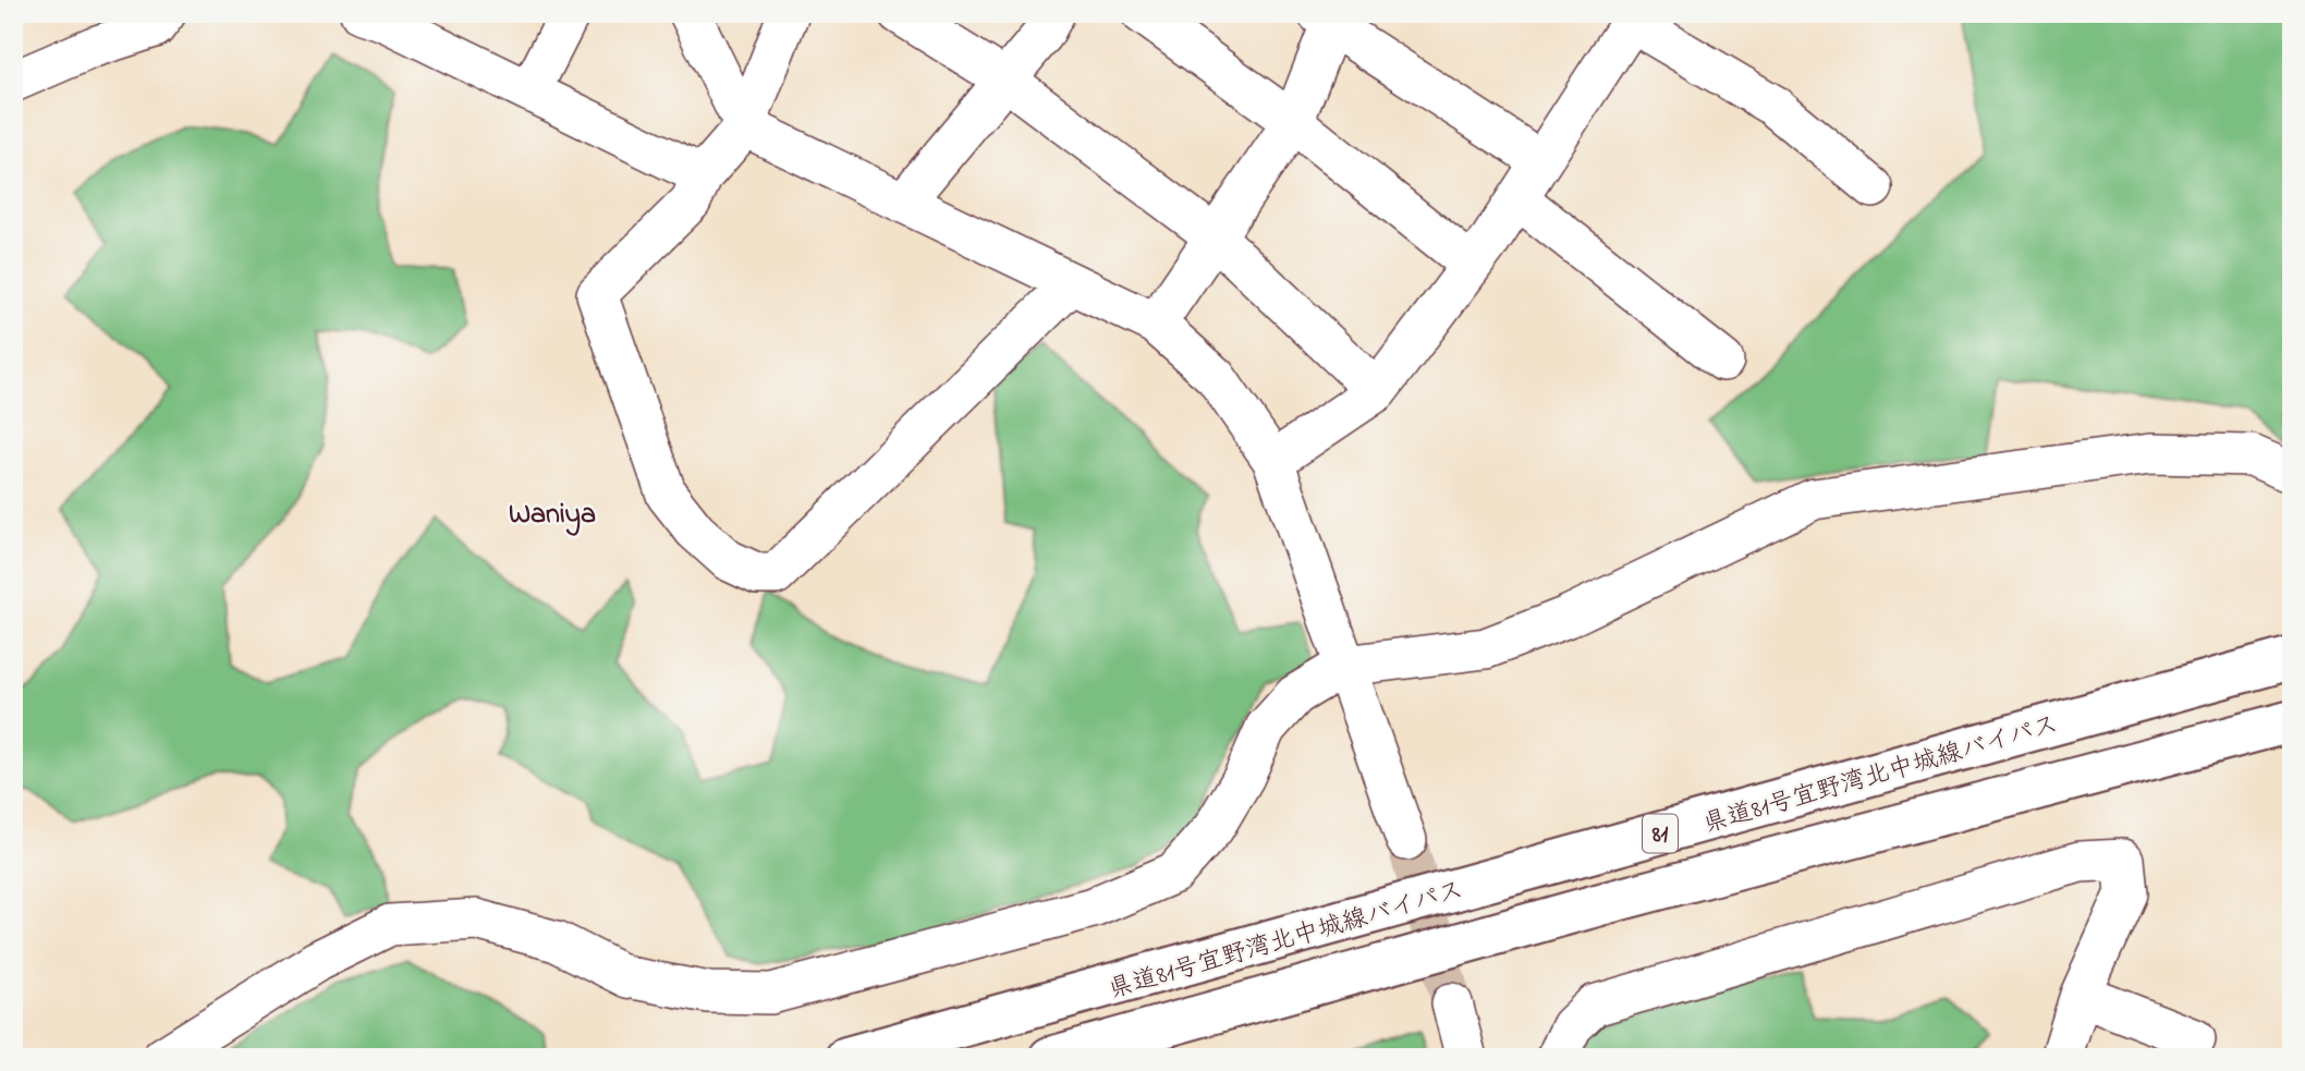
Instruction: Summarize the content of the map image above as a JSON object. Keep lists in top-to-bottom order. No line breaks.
{"streets":{"main road":["県道81号宜野湾北中城線バイパス","81"]},"crossings":[["県道81号宜野湾北中城線バイパス","81"]],"districts":["Waniya"]}
